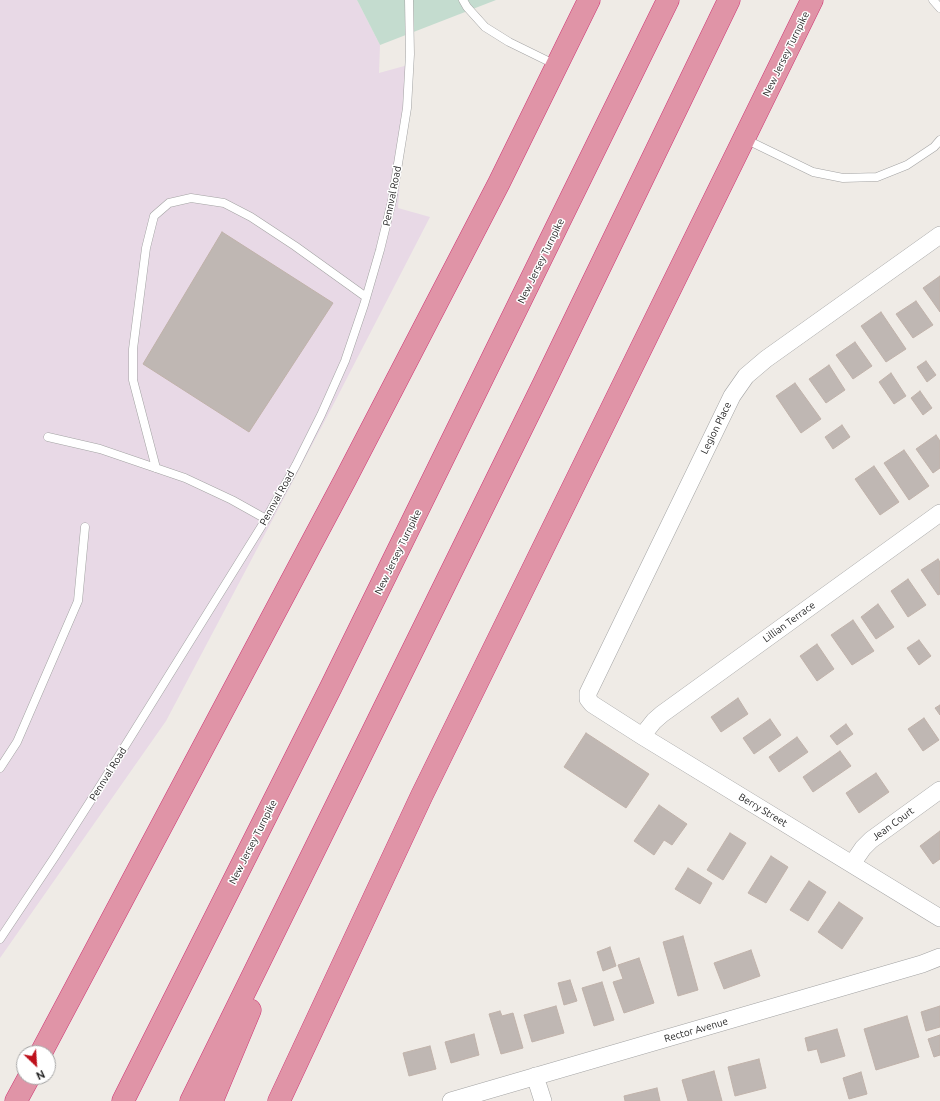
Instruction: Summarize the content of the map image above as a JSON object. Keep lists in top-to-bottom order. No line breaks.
{"streets":{"highway":["New Jersey Turnpike"],"street":["Legion Place","Lillian Terrace","Berry Street","Jean Court","Rector Avenue"],"lane":["Pennval Road"]},"crossings":[["Legion Place","Berry Street"],["Lillian Terrace","Berry Street"],["Berry Street","Jean Court"]],"north":"bottom right"}
